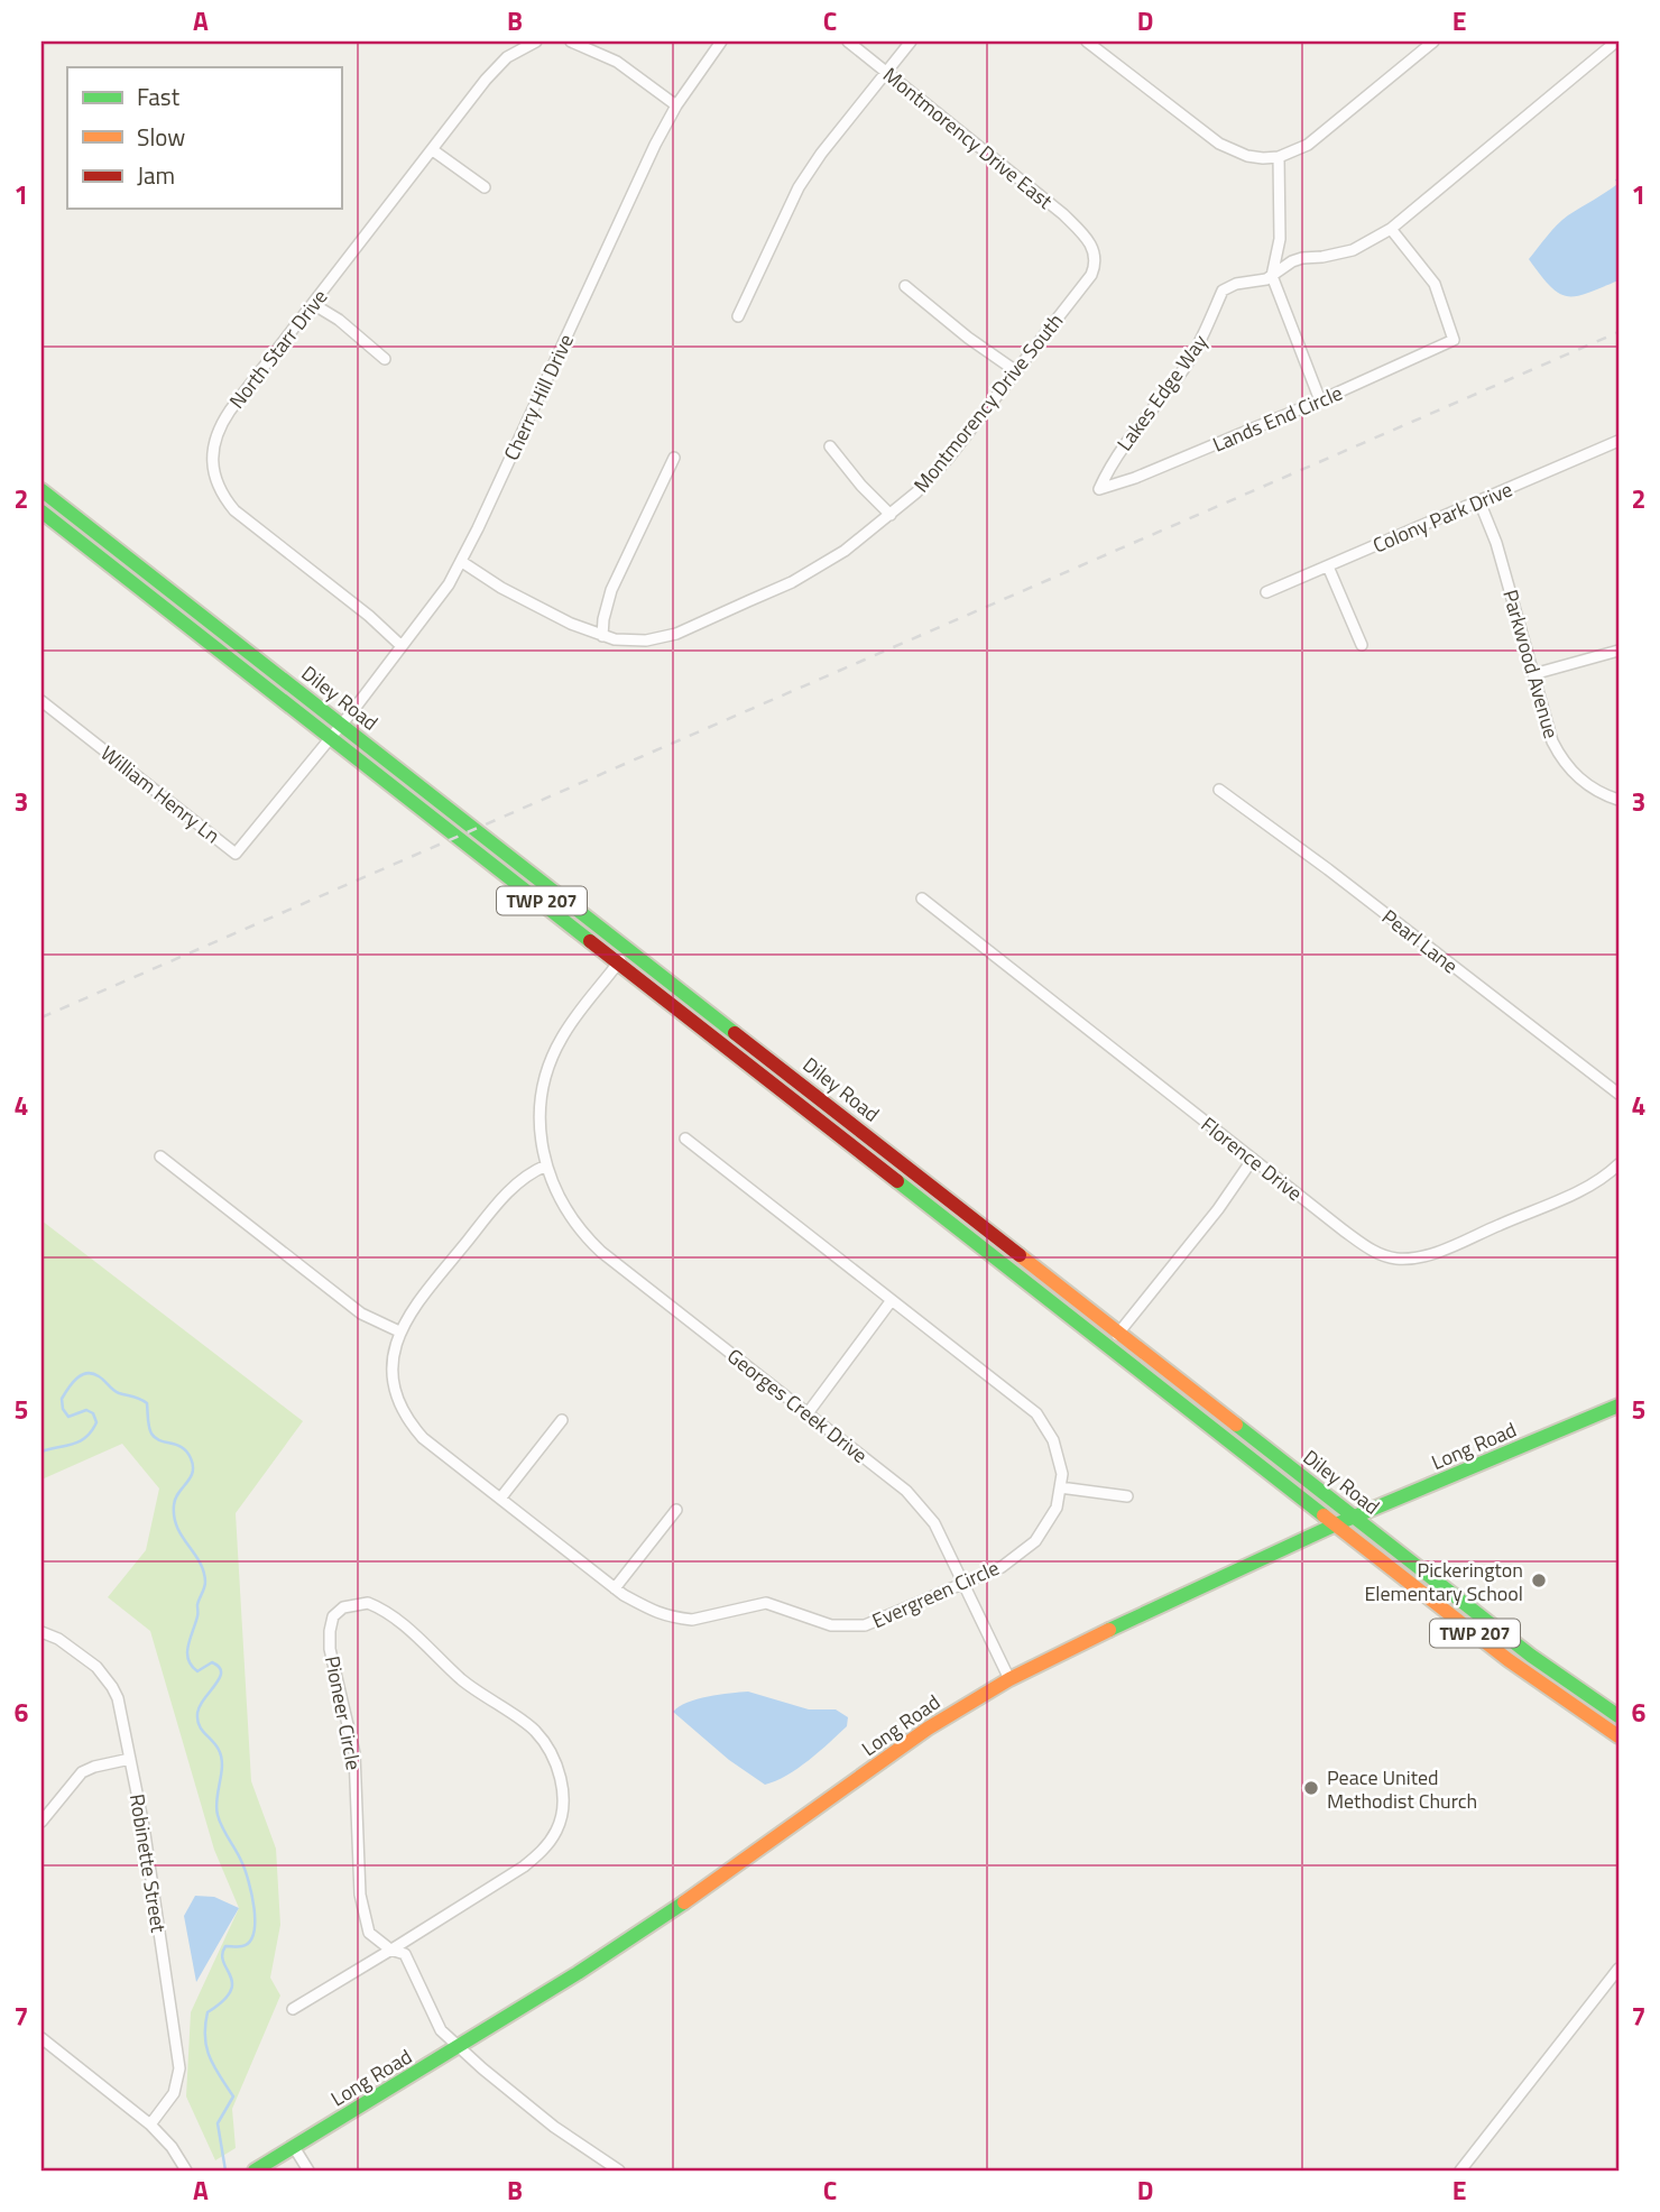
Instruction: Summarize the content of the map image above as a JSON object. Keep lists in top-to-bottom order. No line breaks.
{"streets":{"main road":["Diley Road","TWP 207","Long Road"],"street":["Montmorency Drive East","North Starr Drive","Lakes Edge Way","Cherry Hill Drive","Montmorency Drive South","Lands End Circle","Colony Park Drive","Parkwood Avenue","William Henry Ln","Pearl Lane","Florence Drive","Georges Creek Drive","Evergreen Circle","Pioneer Circle","Robinette Street"]},"crossings":[["Montmorency Drive East","Montmorency Drive South"],["North Starr Drive","Cherry Hill Drive"],["Lakes Edge Way","Lands End Circle"],["Cherry Hill Drive","Montmorency Drive South"],["Cherry Hill Drive","Diley Road"],["Cherry Hill Drive","William Henry Ln"],["Colony Park Drive","Parkwood Avenue"],["Diley Road","William Henry Ln"],["Diley Road","Long Road"],["Georges Creek Drive","Long Road"],["Georges Creek Drive","Evergreen Circle"],["Long Road","Pioneer Circle"]],"places":["Pickerington Elementary School","Peace United Methodist Church"],"legend":["Fast","Slow","Jam"],"grid":{"columns":["A","B","C","D","E"],"rows":["1","2","3","4","5","6","7"]}}
